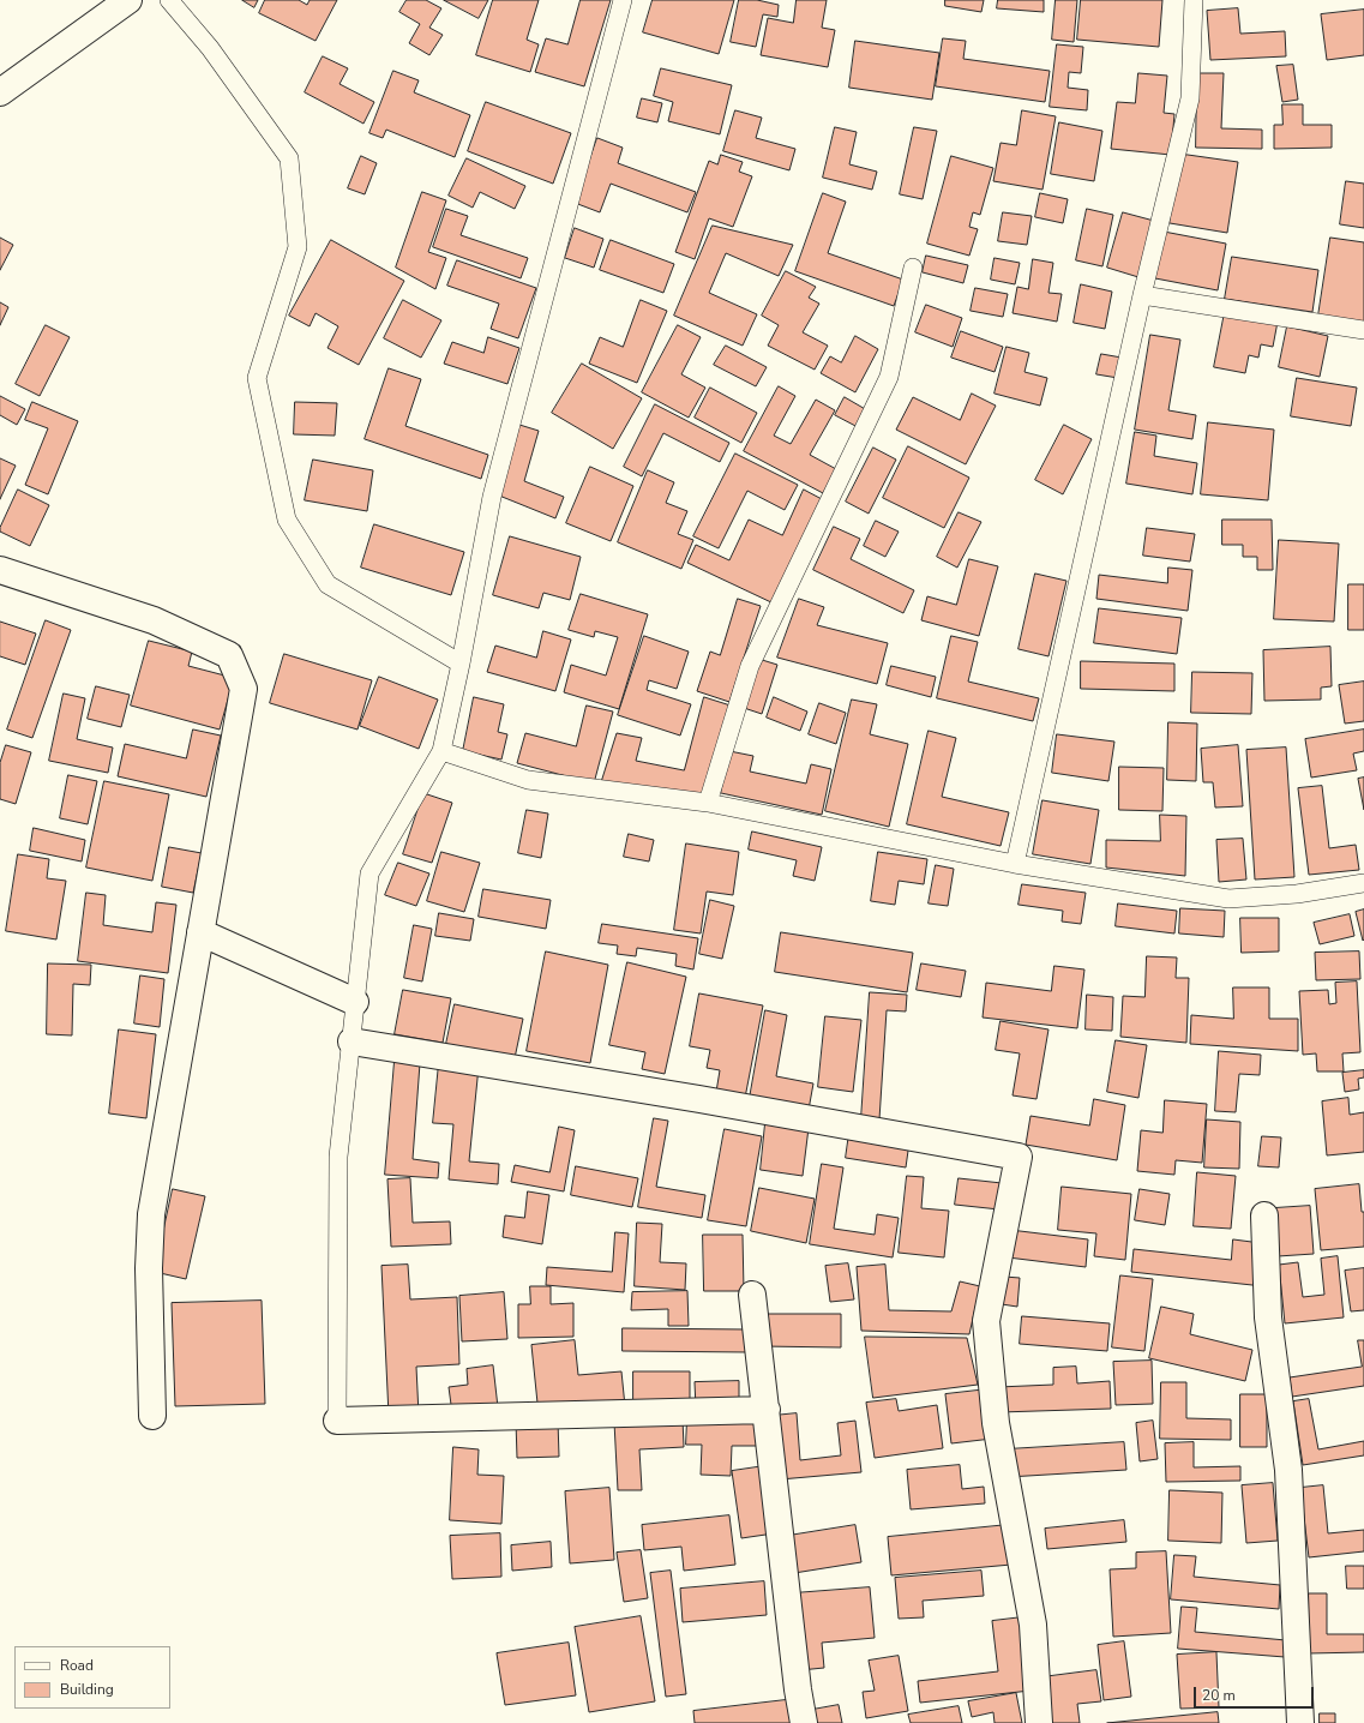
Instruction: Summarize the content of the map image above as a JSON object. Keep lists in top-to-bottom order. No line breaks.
{"legend":["Road","Building"],"scale_bar":"20 m"}
